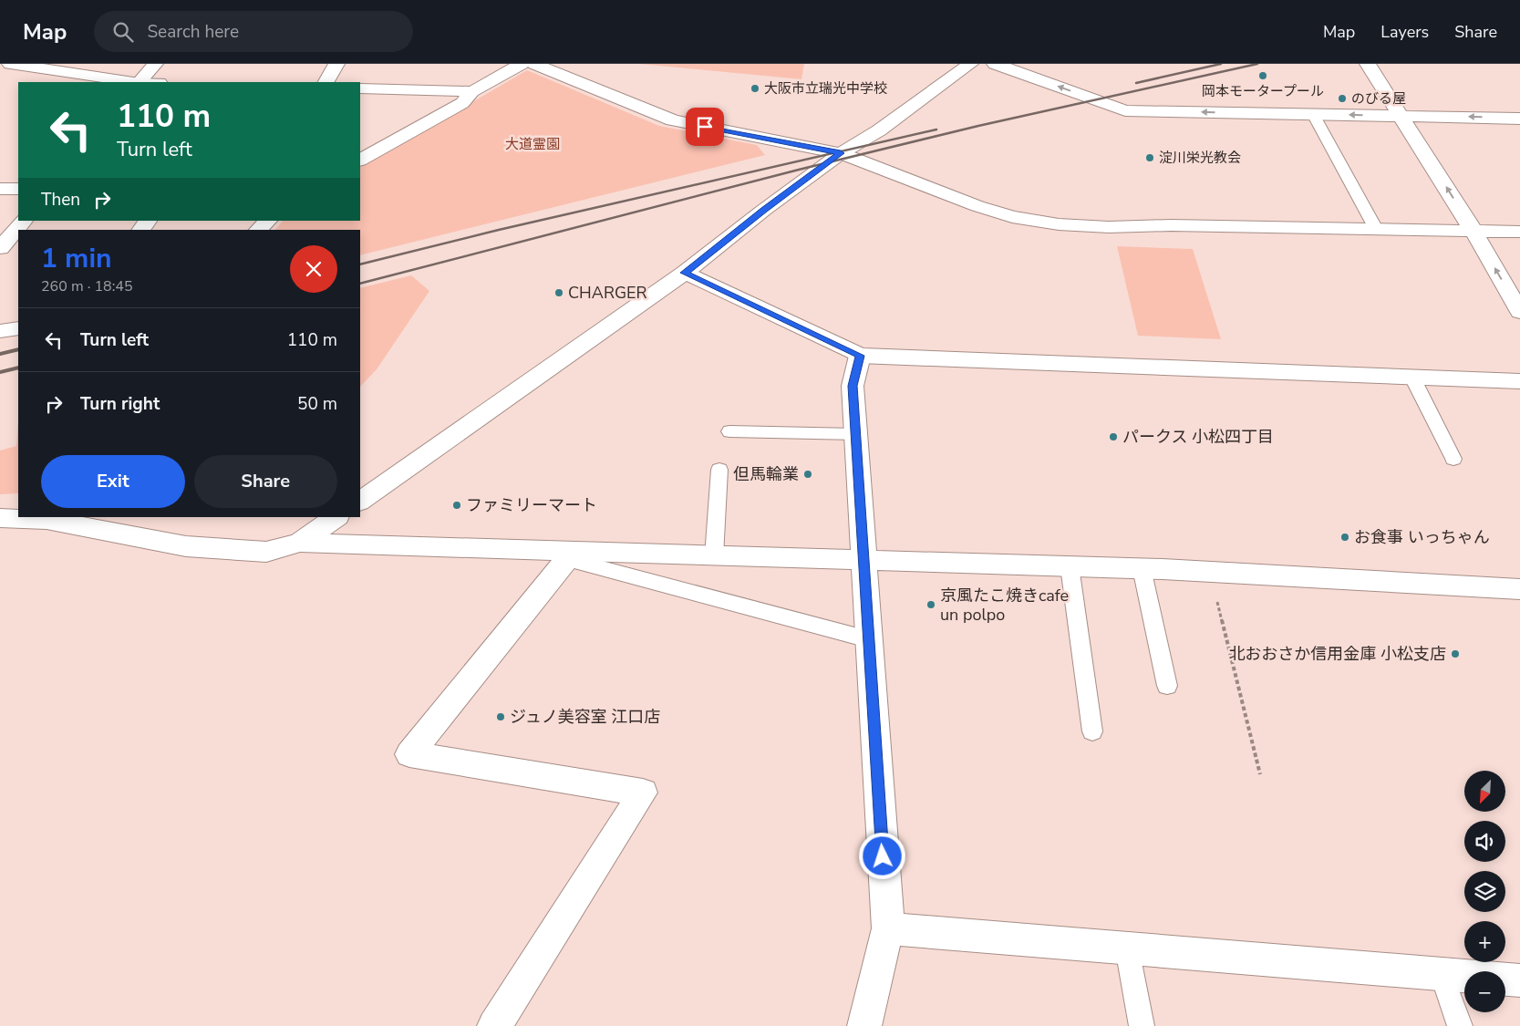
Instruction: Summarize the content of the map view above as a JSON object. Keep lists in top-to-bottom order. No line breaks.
{"parks":["大道霊園"],"places":["岡本モータープール","大阪市立瑞光中学校","のびる屋","淀川栄光教会","CHARGER","パークス 小松四丁目","但馬輪業","ファミリーマート","お食事 いっちゃん","京風たこ焼きcafe un polpo","北おおさか信用金庫 小松支店","ジュノ美容室 江口店"],"north":"bottom left","page":{"header":"Map","search":"Search here","nav":["Map","Layers","Share"],"turn":["110 m","Turn left"],"then":"Then","heading":["1 min","260 m · 18:45"],"list":[{"name":"Turn left","value":"110 m"},{"name":"Turn right","value":"50 m"}],"buttons":["Exit","Share"],"map_buttons":["+","−"]}}
